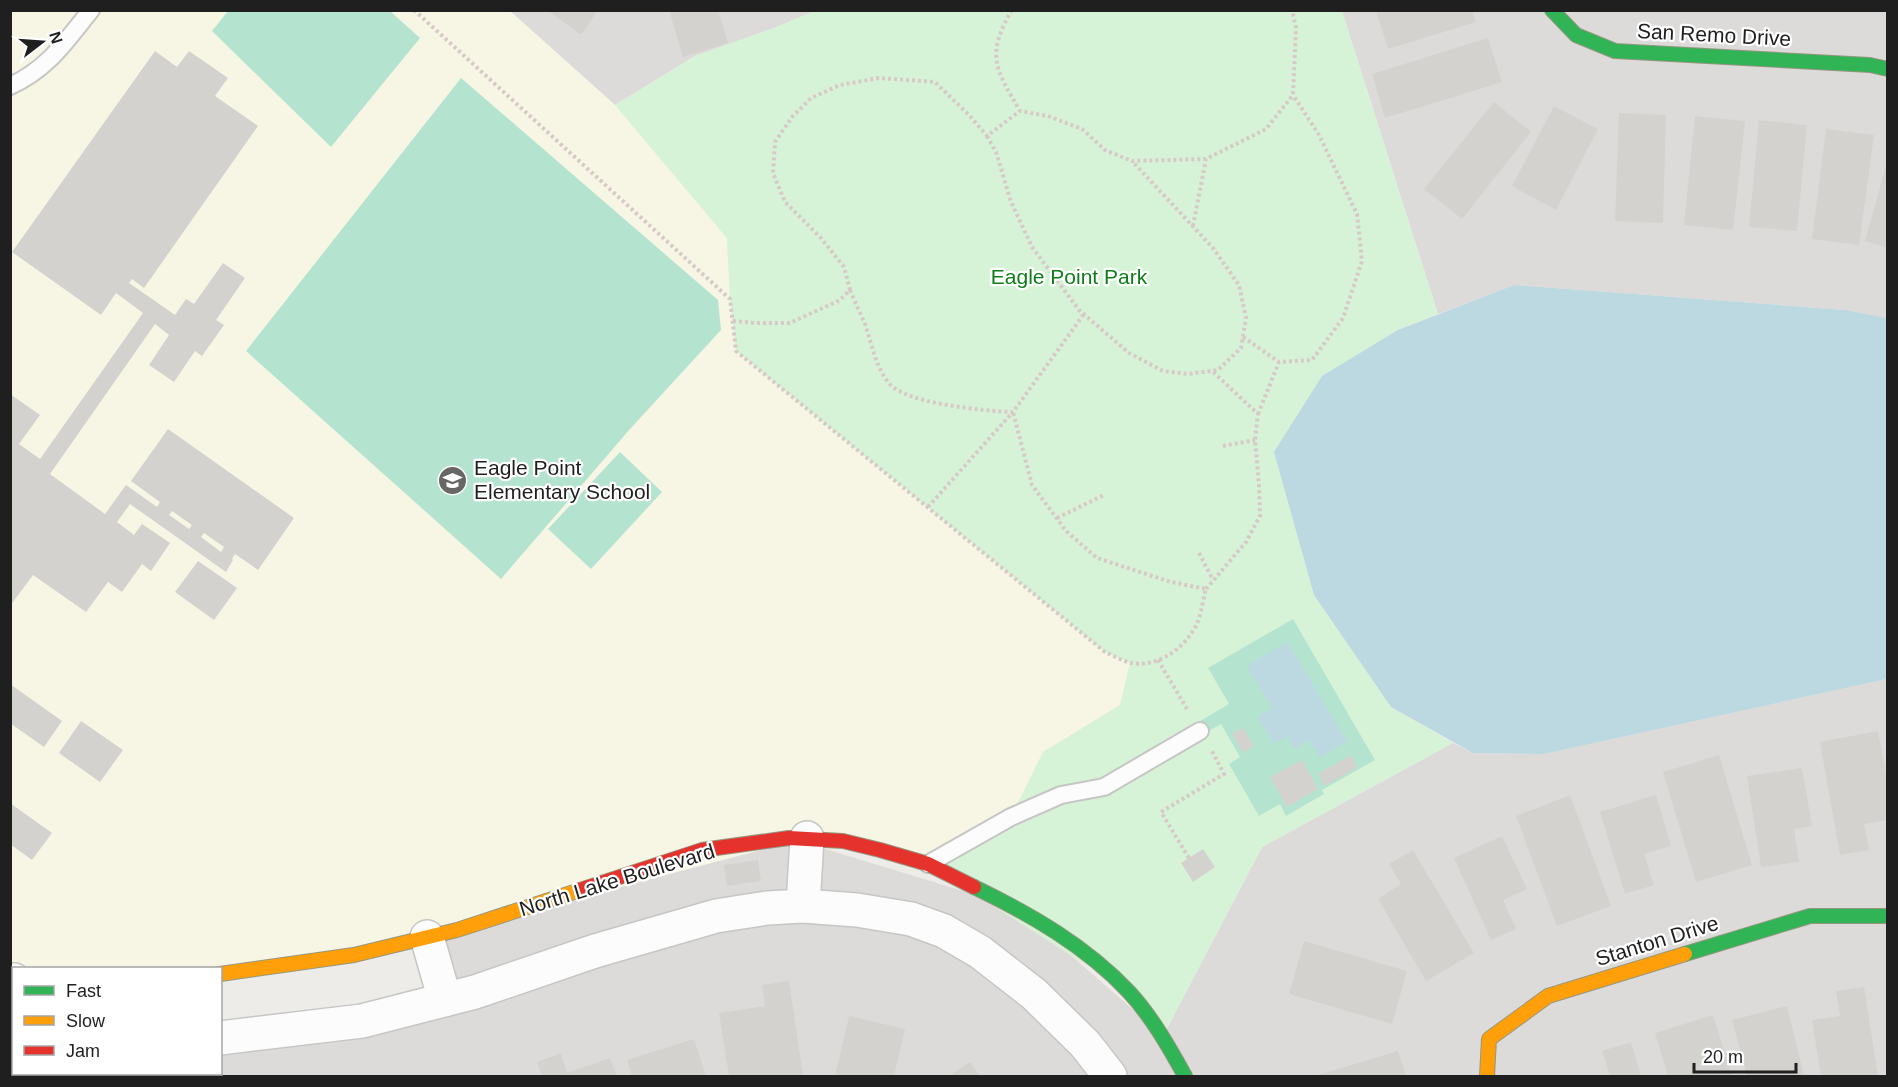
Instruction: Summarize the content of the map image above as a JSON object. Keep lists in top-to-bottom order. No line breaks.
{"streets":{"street":["San Remo Drive","North Lake Boulevard","Stanton Drive"]},"parks":["Eagle Point Park"],"places":{"school or university":["Eagle Point Elementary School"]},"legend":["Fast","Slow","Jam"],"scale_bar":"20 m","north":"right"}
